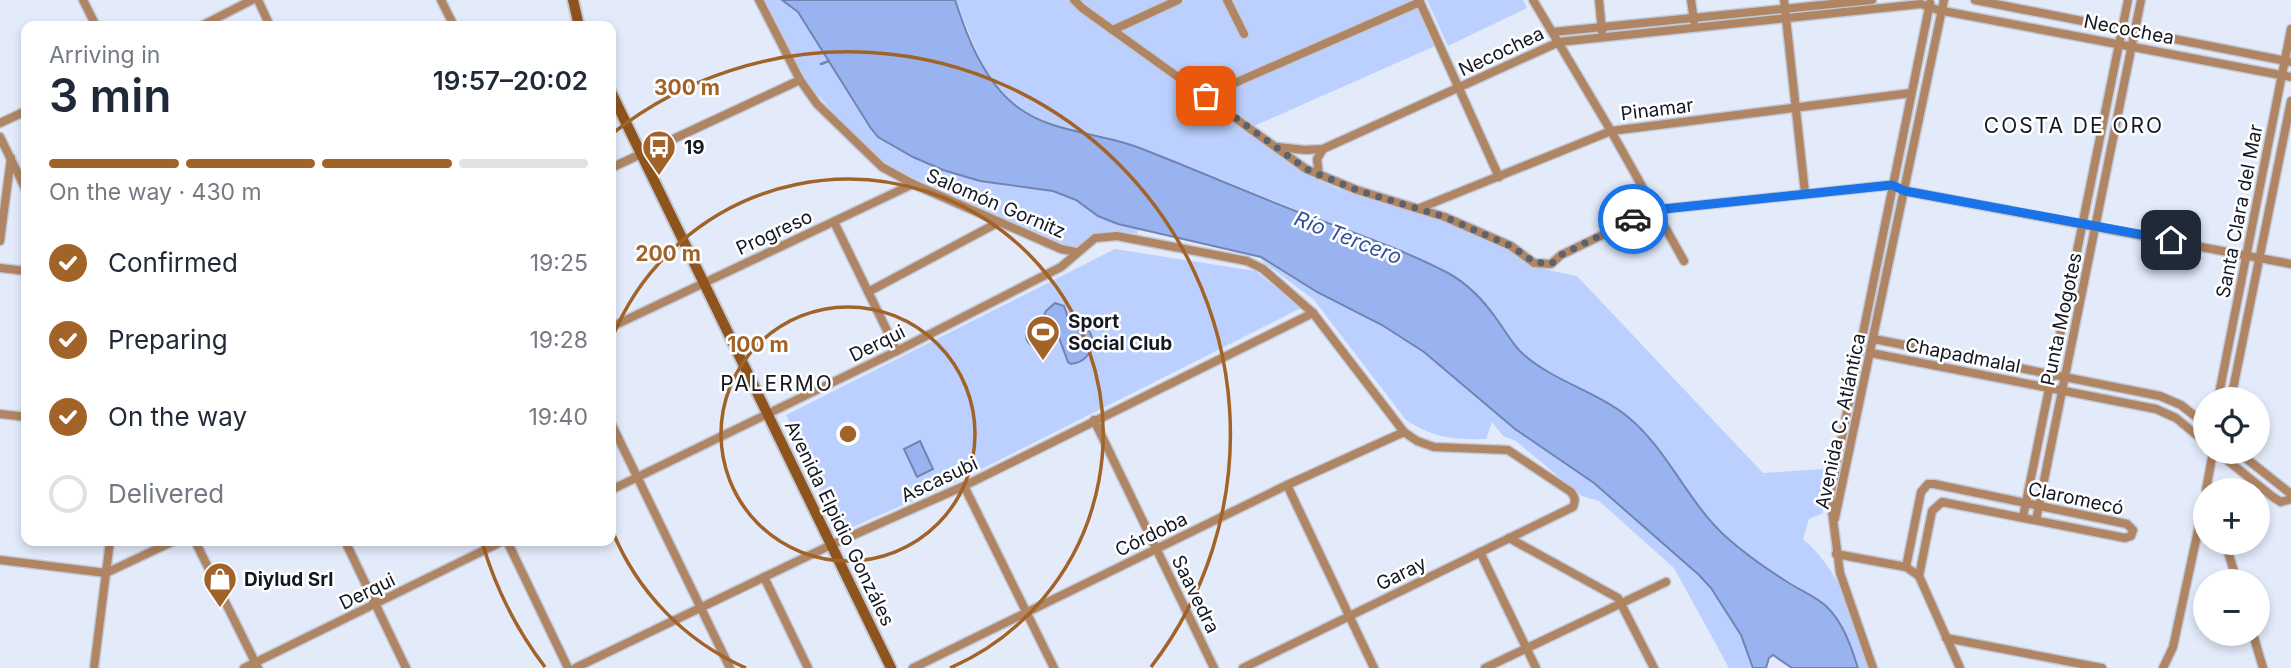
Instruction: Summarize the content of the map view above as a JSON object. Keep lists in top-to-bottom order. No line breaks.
{"streets":{"main road":["Avenida Elpidio Gonzáles"],"street":["Necochea","Pinamar","Salomón Gornitz","Santa Clara del Mar","Progreso","Punta Mogotes","Derqui","Chapadmalal","Avenida C. Atlántica","Ascasubi","Claromecó","Córdoba","Garay","Saavedra"]},"crossings":[["Necochea","Santa Clara del Mar"],["Necochea","Punta Mogotes"],["Necochea","Avenida C. Atlántica"],["Pinamar","Avenida C. Atlántica"],["Salomón Gornitz","Progreso"],["Salomón Gornitz","Derqui"],["Salomón Gornitz","Ascasubi"],["Salomón Gornitz","Córdoba"],["Salomón Gornitz","Garay"],["Progreso","Avenida Elpidio Gonzáles"],["Punta Mogotes","Chapadmalal"],["Punta Mogotes","Claromecó"],["Derqui","Avenida Elpidio Gonzáles"],["Chapadmalal","Avenida C. Atlántica"],["Ascasubi","Avenida Elpidio Gonzáles"],["Ascasubi","Saavedra"],["Córdoba","Saavedra"]],"districts":["COSTA DE ORO","PALERMO"],"water":["Río Tercero"],"places":{"bus stop":["19"],"sports":["Sport Social Club"],"shop":["Diylud Srl"]},"page":{"heading":["3 min","Arriving in","19:57–20:02"],"bar":"On the way · 430 m","list":[["Confirmed","19:25"],["Preparing","19:28"],["On the way","19:40"],"Delivered"],"map_buttons":["+","−"]},"rings":["300 m","200 m","100 m"]}
